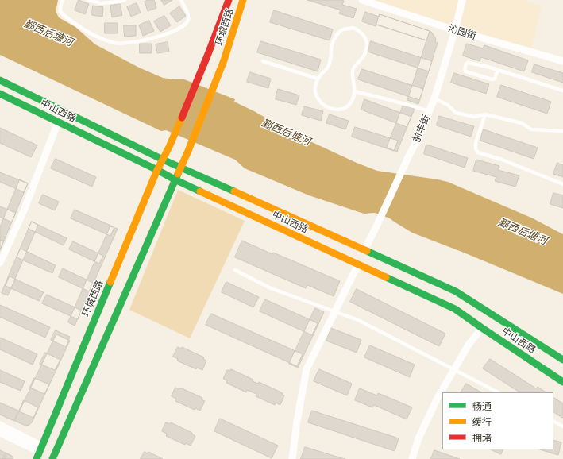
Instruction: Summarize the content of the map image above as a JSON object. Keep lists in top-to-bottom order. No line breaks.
{"streets":{"main road":["环城西路","中山西路"],"street":["沁园街","前丰街"]},"crossings":[["环城西路","中山西路"],["沁园街","前丰街"],["中山西路","前丰街"]],"water":["鄞西后塘河"],"legend":["畅通","缓行","拥堵"]}
